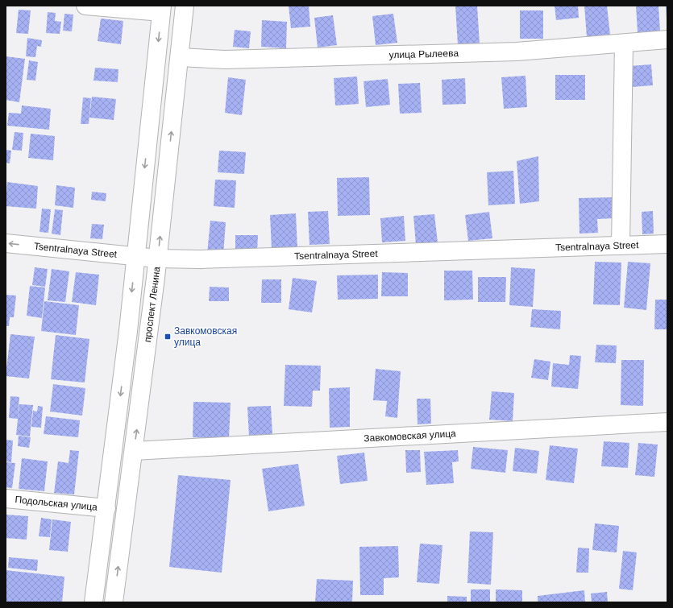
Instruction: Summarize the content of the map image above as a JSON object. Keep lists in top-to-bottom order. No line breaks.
{"streets":{"street":["улица Рылеева","Tsentralnaya Street","проспект Ленина","Завкомовская улица","Подольская улица"]},"crossings":[["улица Рылеева","проспект Ленина"],["Tsentralnaya Street","проспект Ленина"],["проспект Ленина","Завкомовская улица"]],"places":{"transit":["Завкомовская улица"]}}
